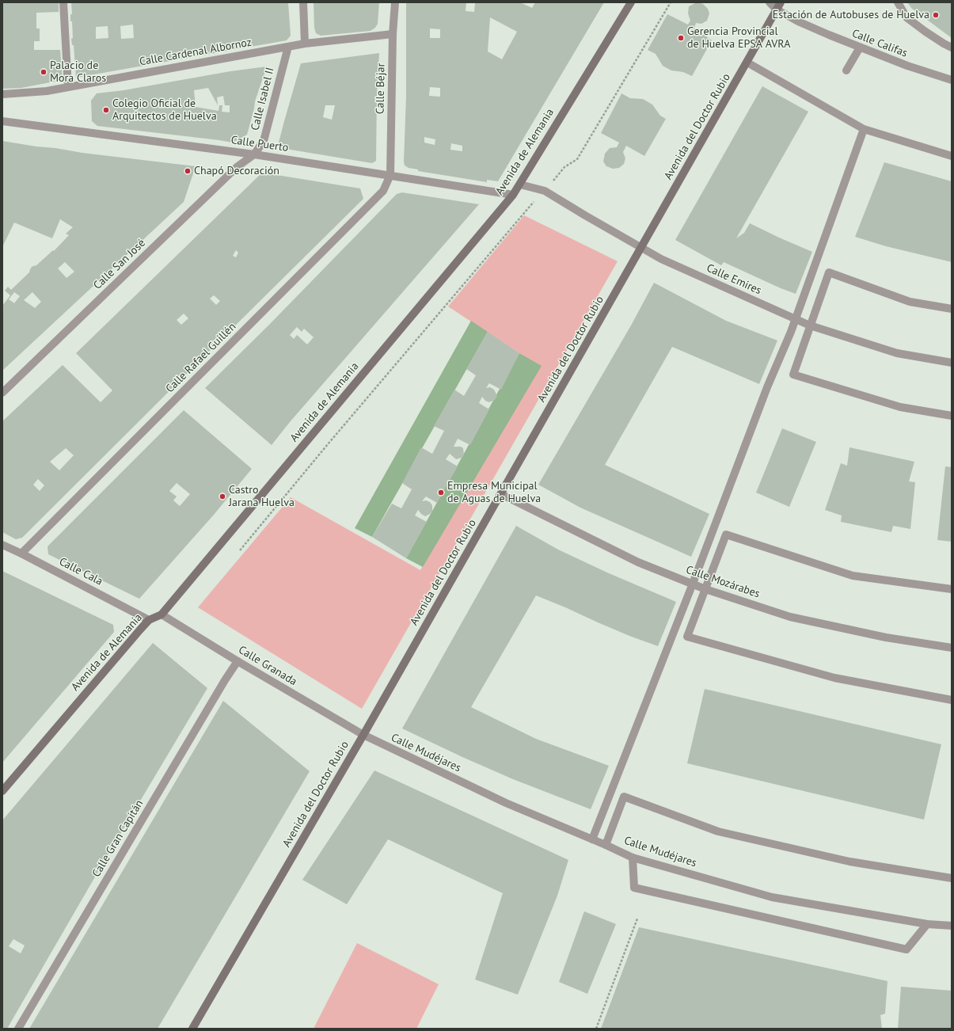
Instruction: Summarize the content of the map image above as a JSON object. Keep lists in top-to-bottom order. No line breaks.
{"streets":{"main road":["Avenida del Doctor Rubio","Avenida de Alemania"],"street":["Calle Califas","Calle Cardenal Albornoz","Calle Béjar","Calle Isabel II","Calle Puerto","Calle San José","Calle Emires","Calle Rafael Guillén","Calle Cala","Calle Mozárabes","Calle Granada","Calle Mudéjares","Calle Gran Capitán"]},"crossings":[["Calle Califas","Avenida del Doctor Rubio"],["Calle Cardenal Albornoz","Calle Béjar"],["Calle Cardenal Albornoz","Calle Isabel II"],["Calle Béjar","Calle Puerto"],["Calle Béjar","Calle Rafael Guillén"],["Calle Isabel II","Calle Puerto"],["Calle Isabel II","Calle San José"],["Avenida del Doctor Rubio","Calle Emires"],["Avenida del Doctor Rubio","Calle Mozárabes"],["Avenida del Doctor Rubio","Calle Granada"],["Avenida del Doctor Rubio","Calle Mudéjares"],["Calle Puerto","Avenida de Alemania"],["Calle Puerto","Calle San José"],["Calle Puerto","Calle Rafael Guillén"],["Avenida de Alemania","Calle Emires"],["Avenida de Alemania","Calle Cala"],["Avenida de Alemania","Calle Granada"],["Calle Rafael Guillén","Calle Cala"],["Calle Granada","Calle Mudéjares"],["Calle Granada","Calle Gran Capitán"]],"places":["Estación de Autobuses de Huelva","Gerencia Provincial de Huelva EPSA AVRA","Palacio de Mora Claros","Colegio Oficial de Arquitectos de Huelva","Chapó Decoración","Empresa Municipal de Aguas de Huelva","Castro Jarana Huelva"]}
